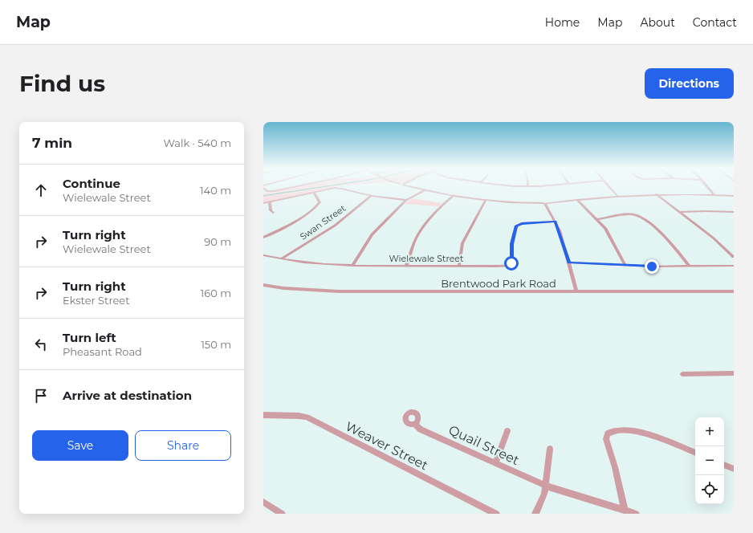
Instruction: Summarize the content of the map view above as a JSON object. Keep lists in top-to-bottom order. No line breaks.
{"streets":{"street":["Swan Street","Wielewale Street","Brentwood Park Road","Quail Street","Weaver Street"]},"crossings":[["Swan Street","Wielewale Street"]],"page":{"header":"Map","nav":["Home","Map","About","Contact"],"buttons":["Directions",["Save","Share"]],"title":"Find us","heading":["7 min","Walk · 540 m"],"list":[["Continue","Wielewale Street","140 m"],["Turn right","Wielewale Street","90 m"],["Turn right","Ekster Street","160 m"],["Turn left","Pheasant Road","150 m"],"Arrive at destination"],"map_buttons":["+","−"]}}
